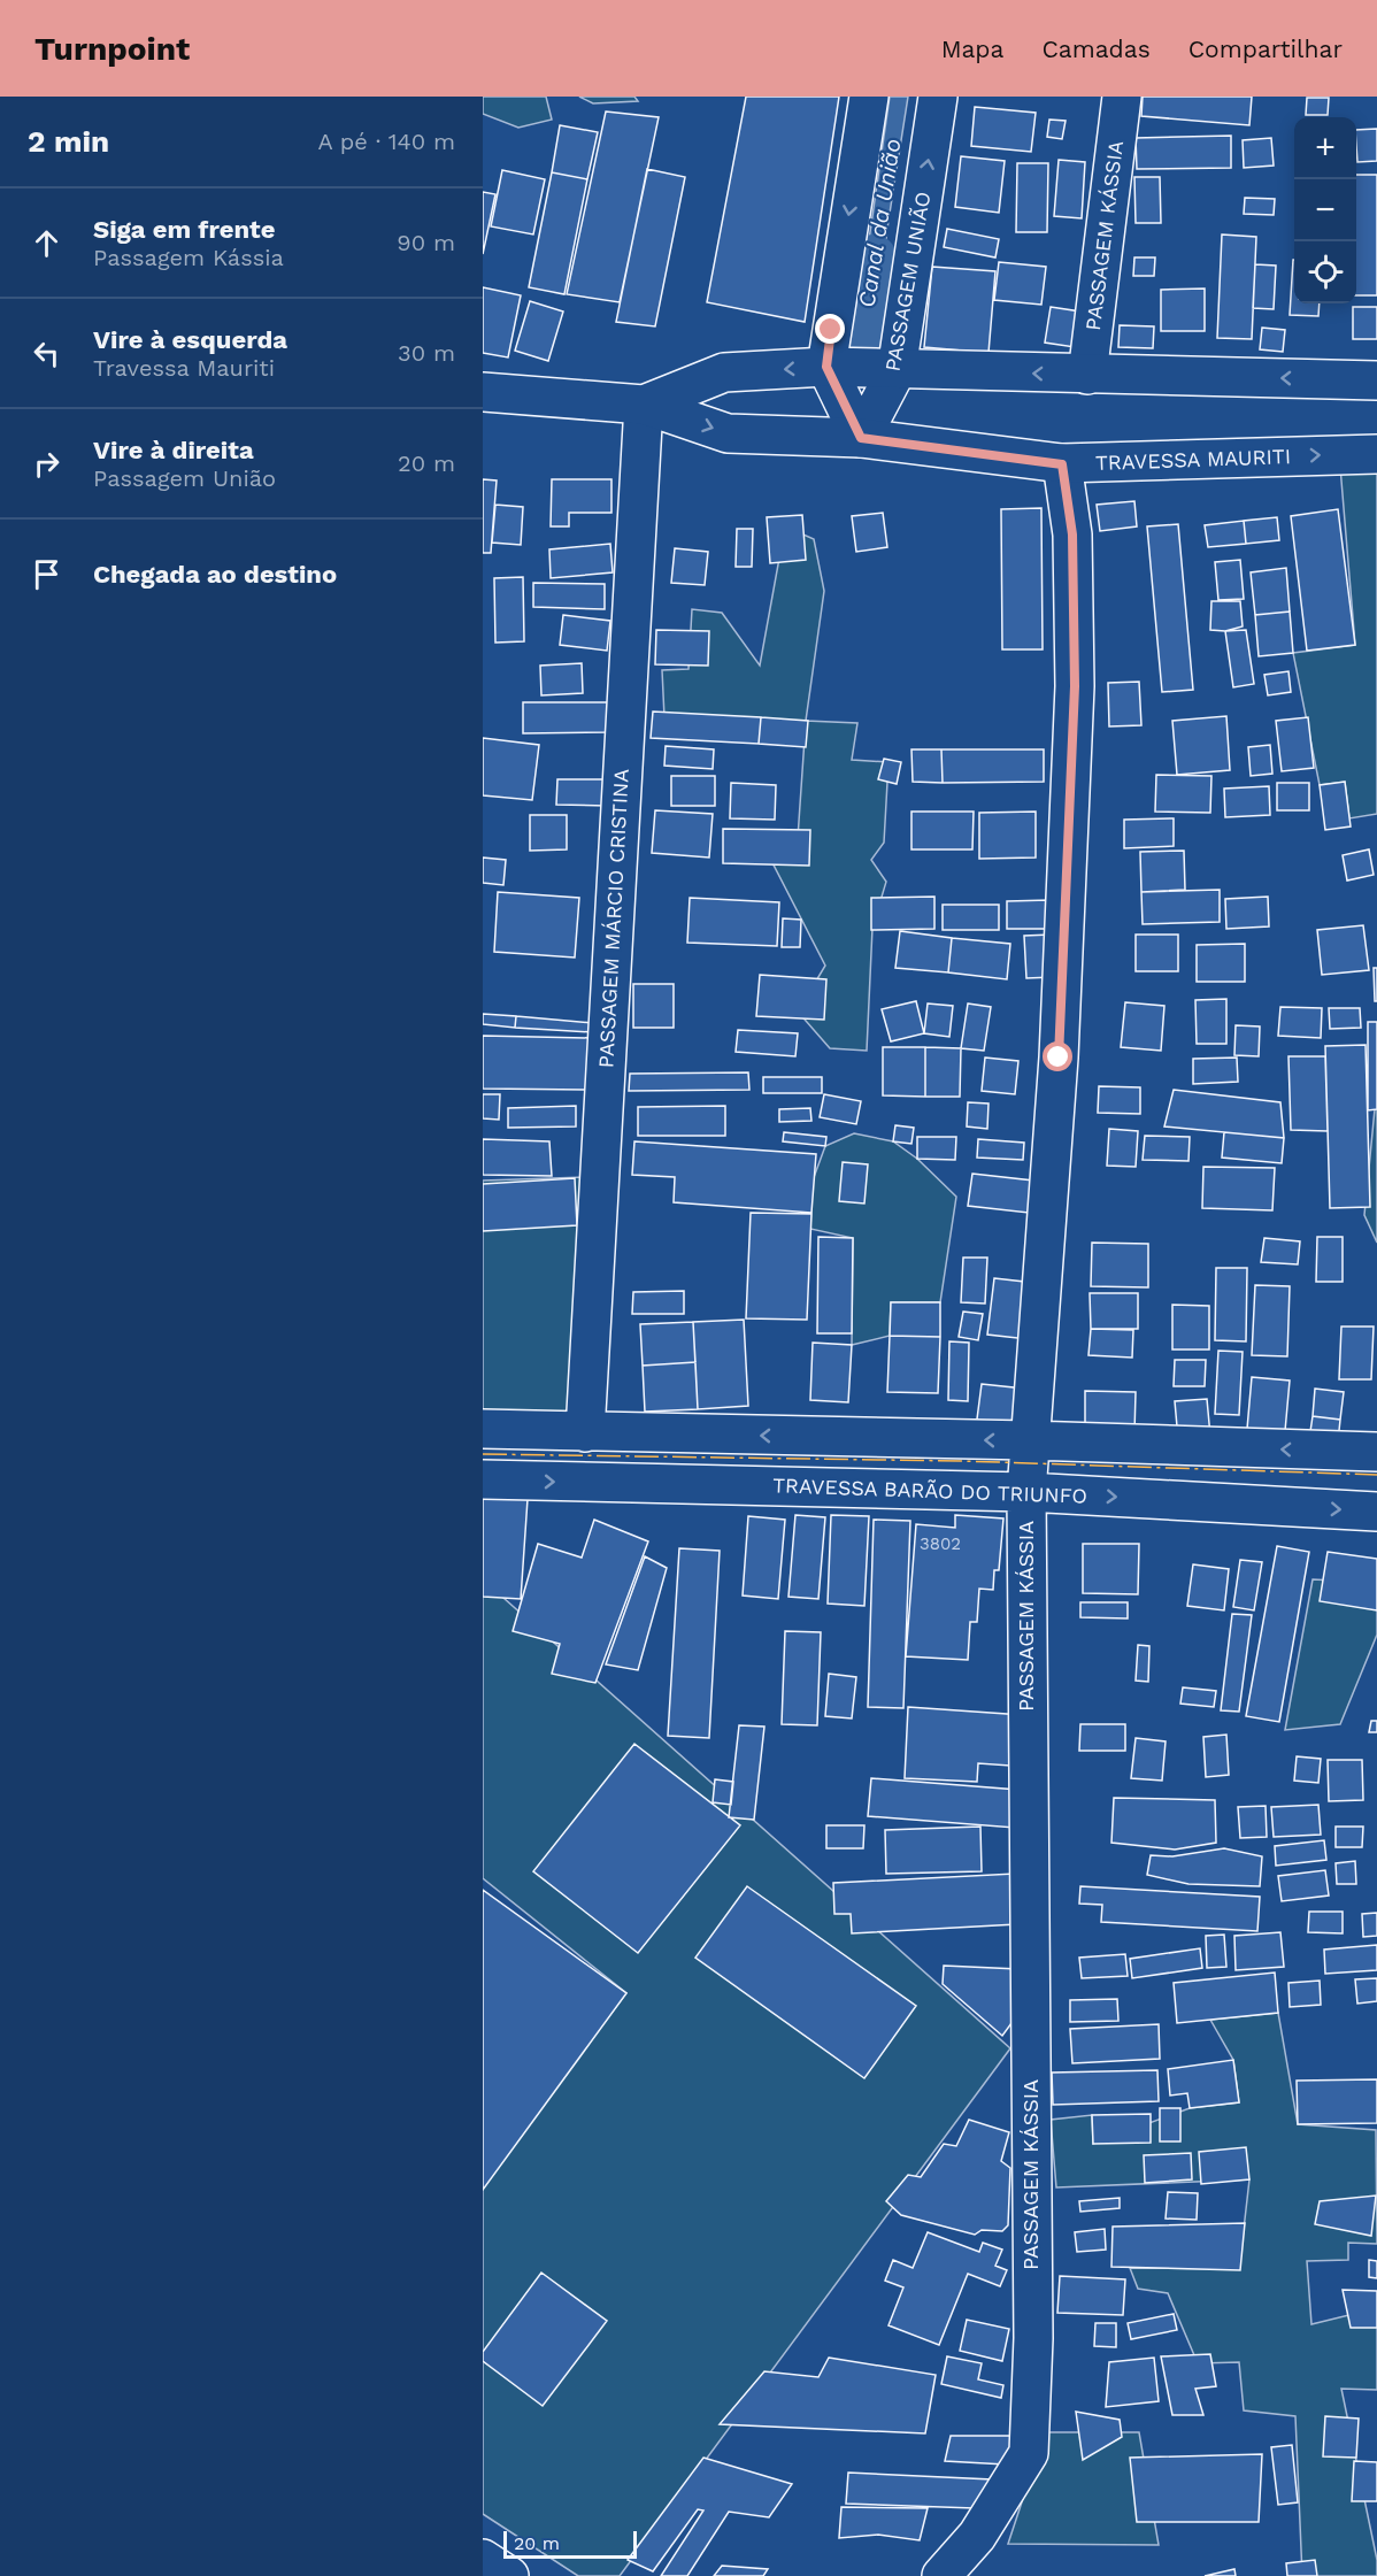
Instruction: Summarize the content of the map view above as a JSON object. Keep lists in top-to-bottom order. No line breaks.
{"streets":{"street":["PASSAGEM KÁSSIA","PASSAGEM UNIÃO","TRAVESSA MAURITI","PASSAGEM MÁRCIO CRISTINA","TRAVESSA BARÃO DO TRIUNFO"]},"crossings":[["PASSAGEM KÁSSIA","TRAVESSA MAURITI"],["PASSAGEM KÁSSIA","TRAVESSA BARÃO DO TRIUNFO"],["PASSAGEM UNIÃO","TRAVESSA MAURITI"],["TRAVESSA MAURITI","PASSAGEM MÁRCIO CRISTINA"]],"water":["Canal da União"],"house_numbers":["3802"],"scale_bar":"20 m","page":{"header":"Turnpoint","nav":["Mapa","Camadas","Compartilhar"],"heading":["2 min","A pé · 140 m"],"map_buttons":["+","−"],"list":[["Siga em frente","Passagem Kássia","90 m"],["Vire à esquerda","Travessa Mauriti","30 m"],["Vire à direita","Passagem União","20 m"],"Chegada ao destino"],"scale":"20 m"}}
